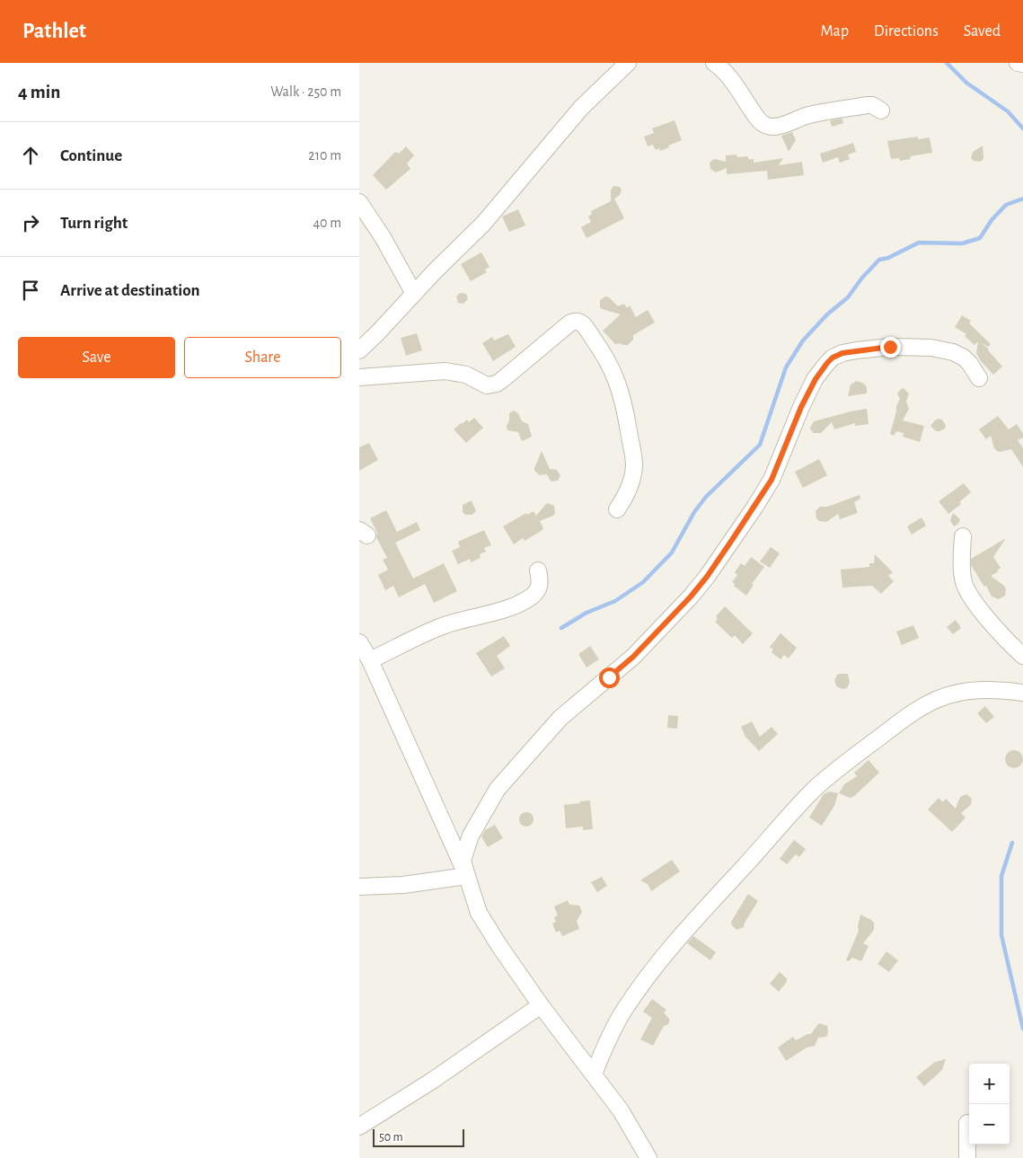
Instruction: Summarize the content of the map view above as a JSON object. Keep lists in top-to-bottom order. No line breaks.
{"scale_bar":"50 m","page":{"header":"Pathlet","nav":["Map","Directions","Saved"],"heading":["4 min","Walk · 250 m"],"list":[["Continue","210 m"],["Turn right","40 m"],"Arrive at destination"],"buttons":["Save","Share"],"map_buttons":["+","−"],"scale":"50 m"}}
